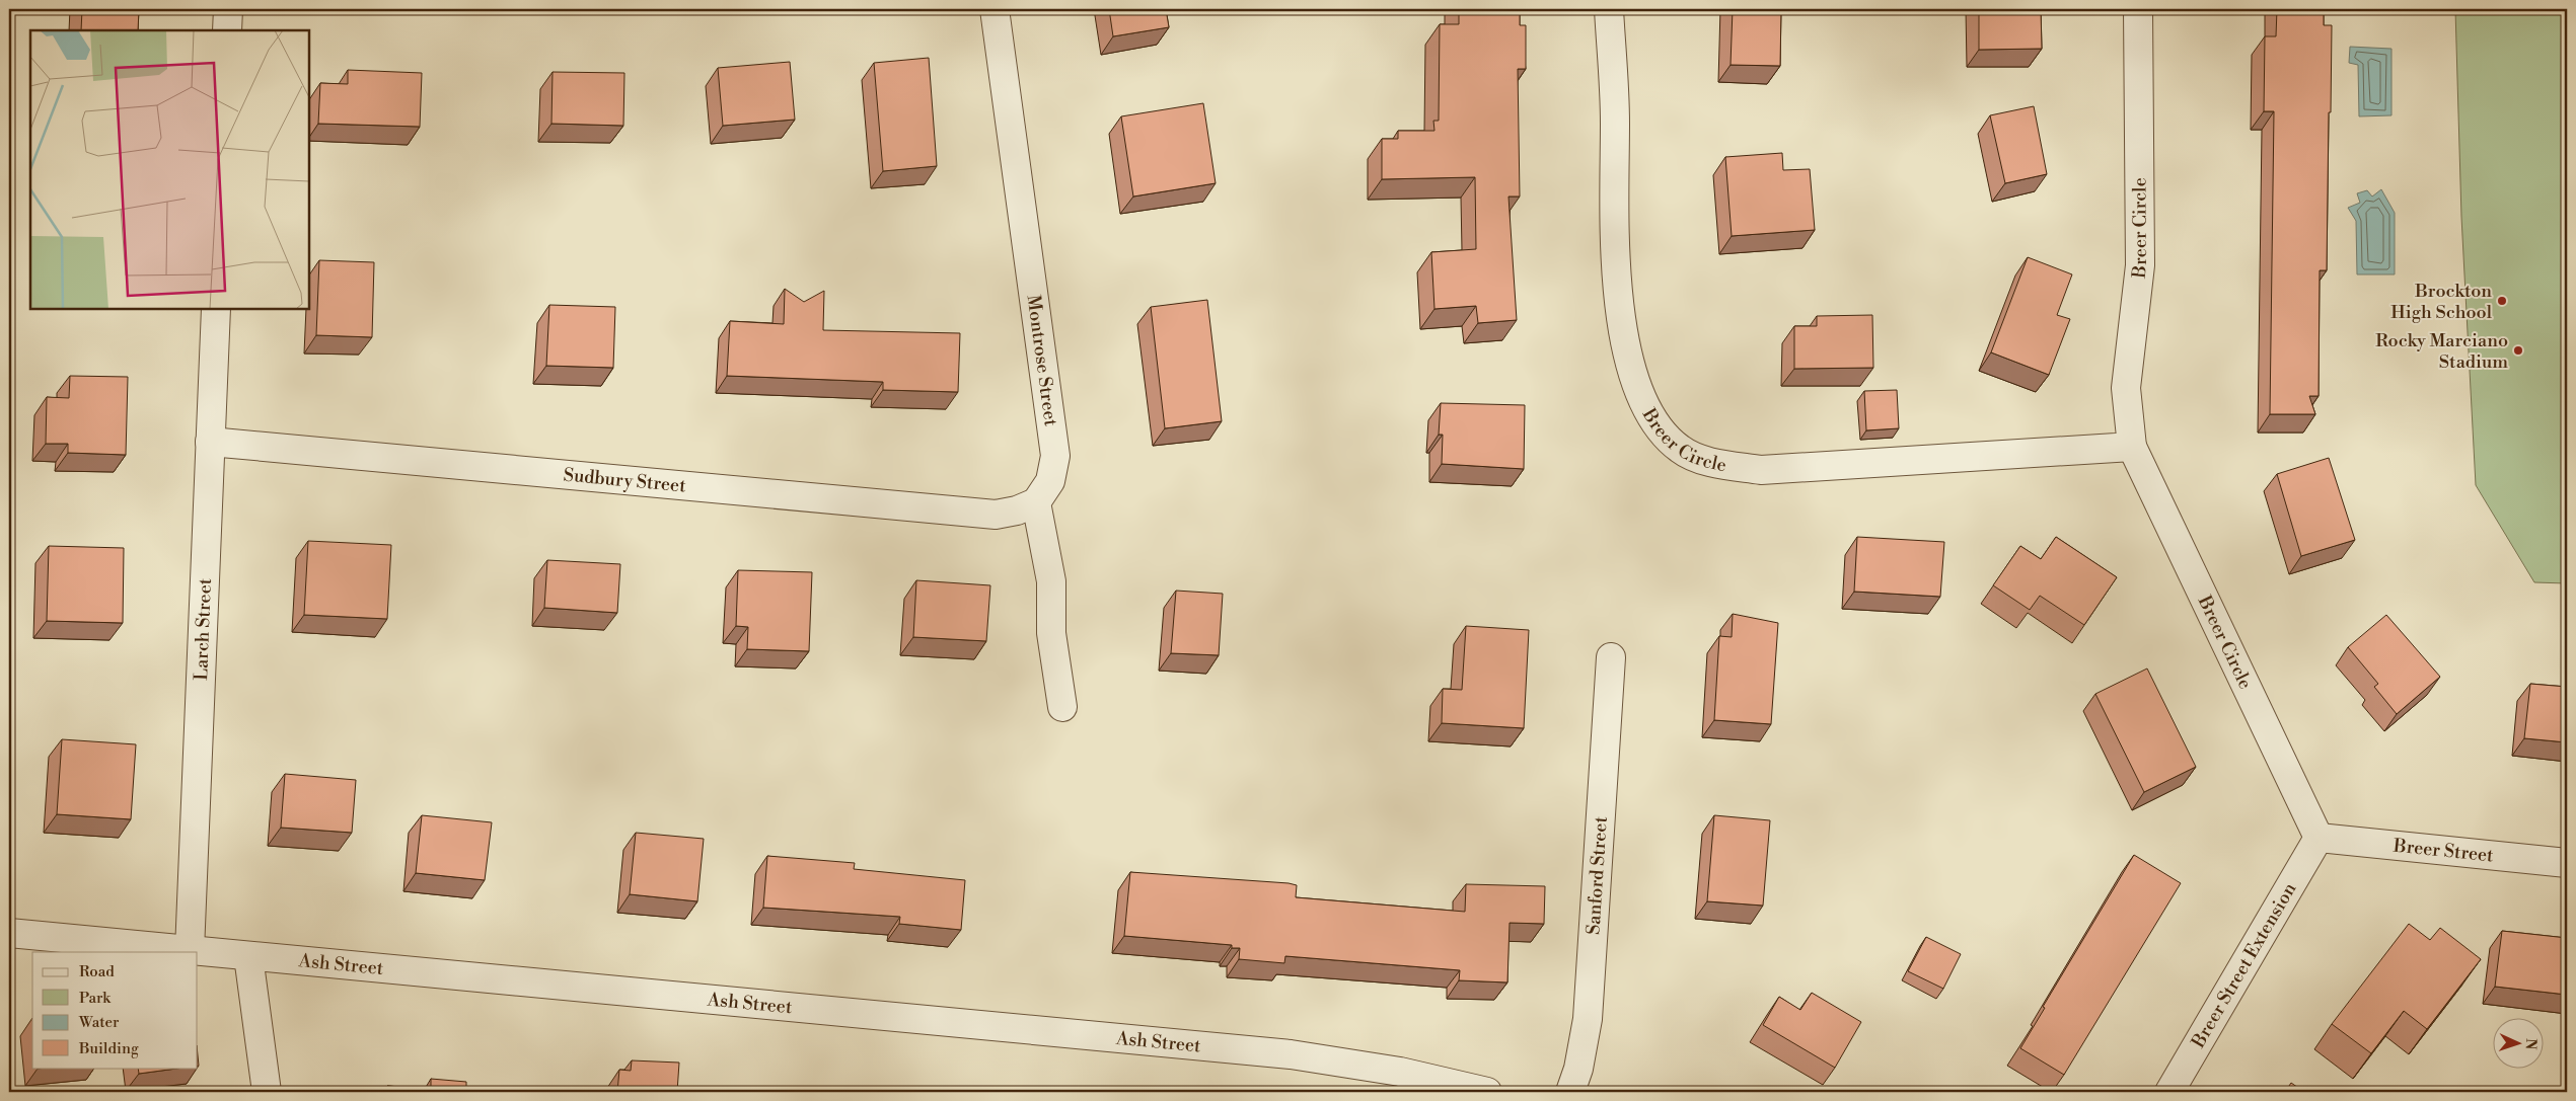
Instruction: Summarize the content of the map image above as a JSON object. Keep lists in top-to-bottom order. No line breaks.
{"streets":{"street":["Breer Circle","Montrose Street","Sudbury Street","Larch Street","Breer Street","Sanford Street","Ash Street","Breer Street Extension"]},"crossings":[["Breer Circle","Breer Street"],["Breer Circle","Breer Street Extension"],["Montrose Street","Sudbury Street"],["Sudbury Street","Larch Street"],["Larch Street","Ash Street"],["Breer Street","Breer Street Extension"]],"places":["Brockton High School","Rocky Marciano Stadium"],"legend":["Road","Park","Water","Building"],"north":"right"}
